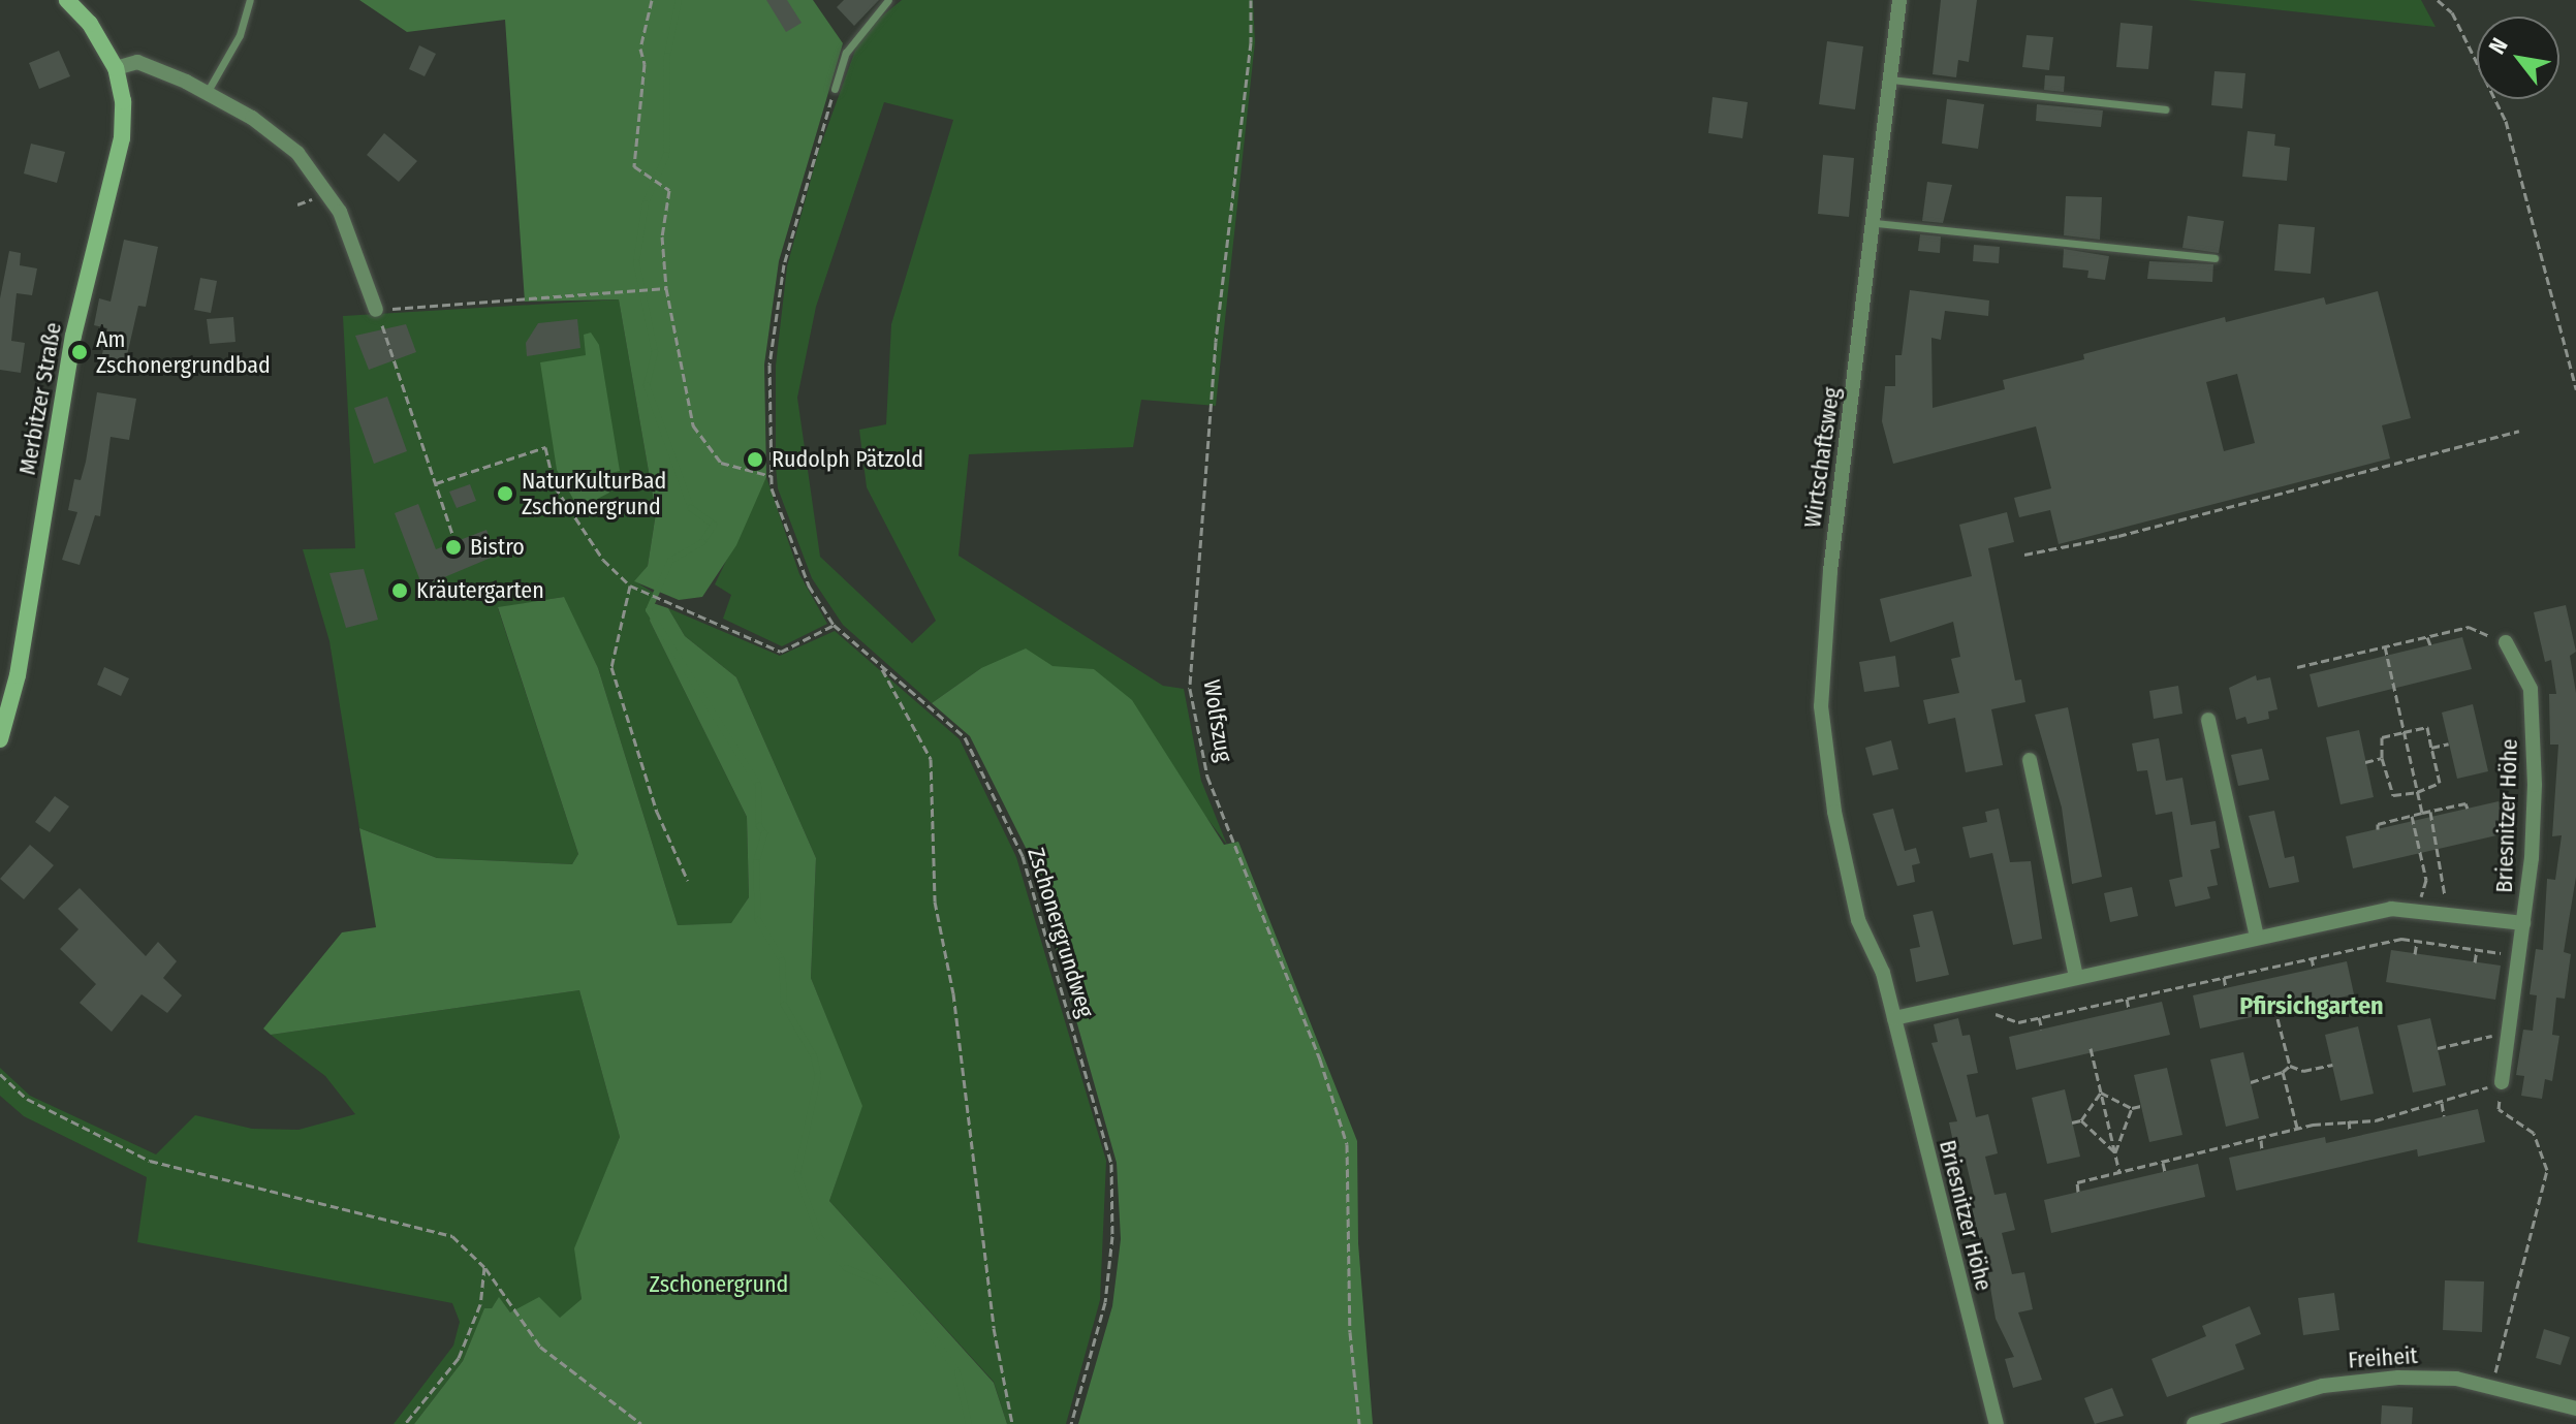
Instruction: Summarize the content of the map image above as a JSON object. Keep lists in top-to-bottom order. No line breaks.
{"streets":{"street":["Merbitzer Straße","Wirtschaftsweg","Briesnitzer Höhe","Freiheit"],"path":["Wolfszug","Zschonergrundweg"]},"crossings":[["Wirtschaftsweg","Briesnitzer Höhe"]],"districts":["Pfirsichgarten"],"parks":["Zschonergrund"],"places":["Am Zschonergrundbad","Rudolph Pätzold","NaturKulturBad Zschonergrund","Bistro","Kräutergarten"],"north":"top left"}
